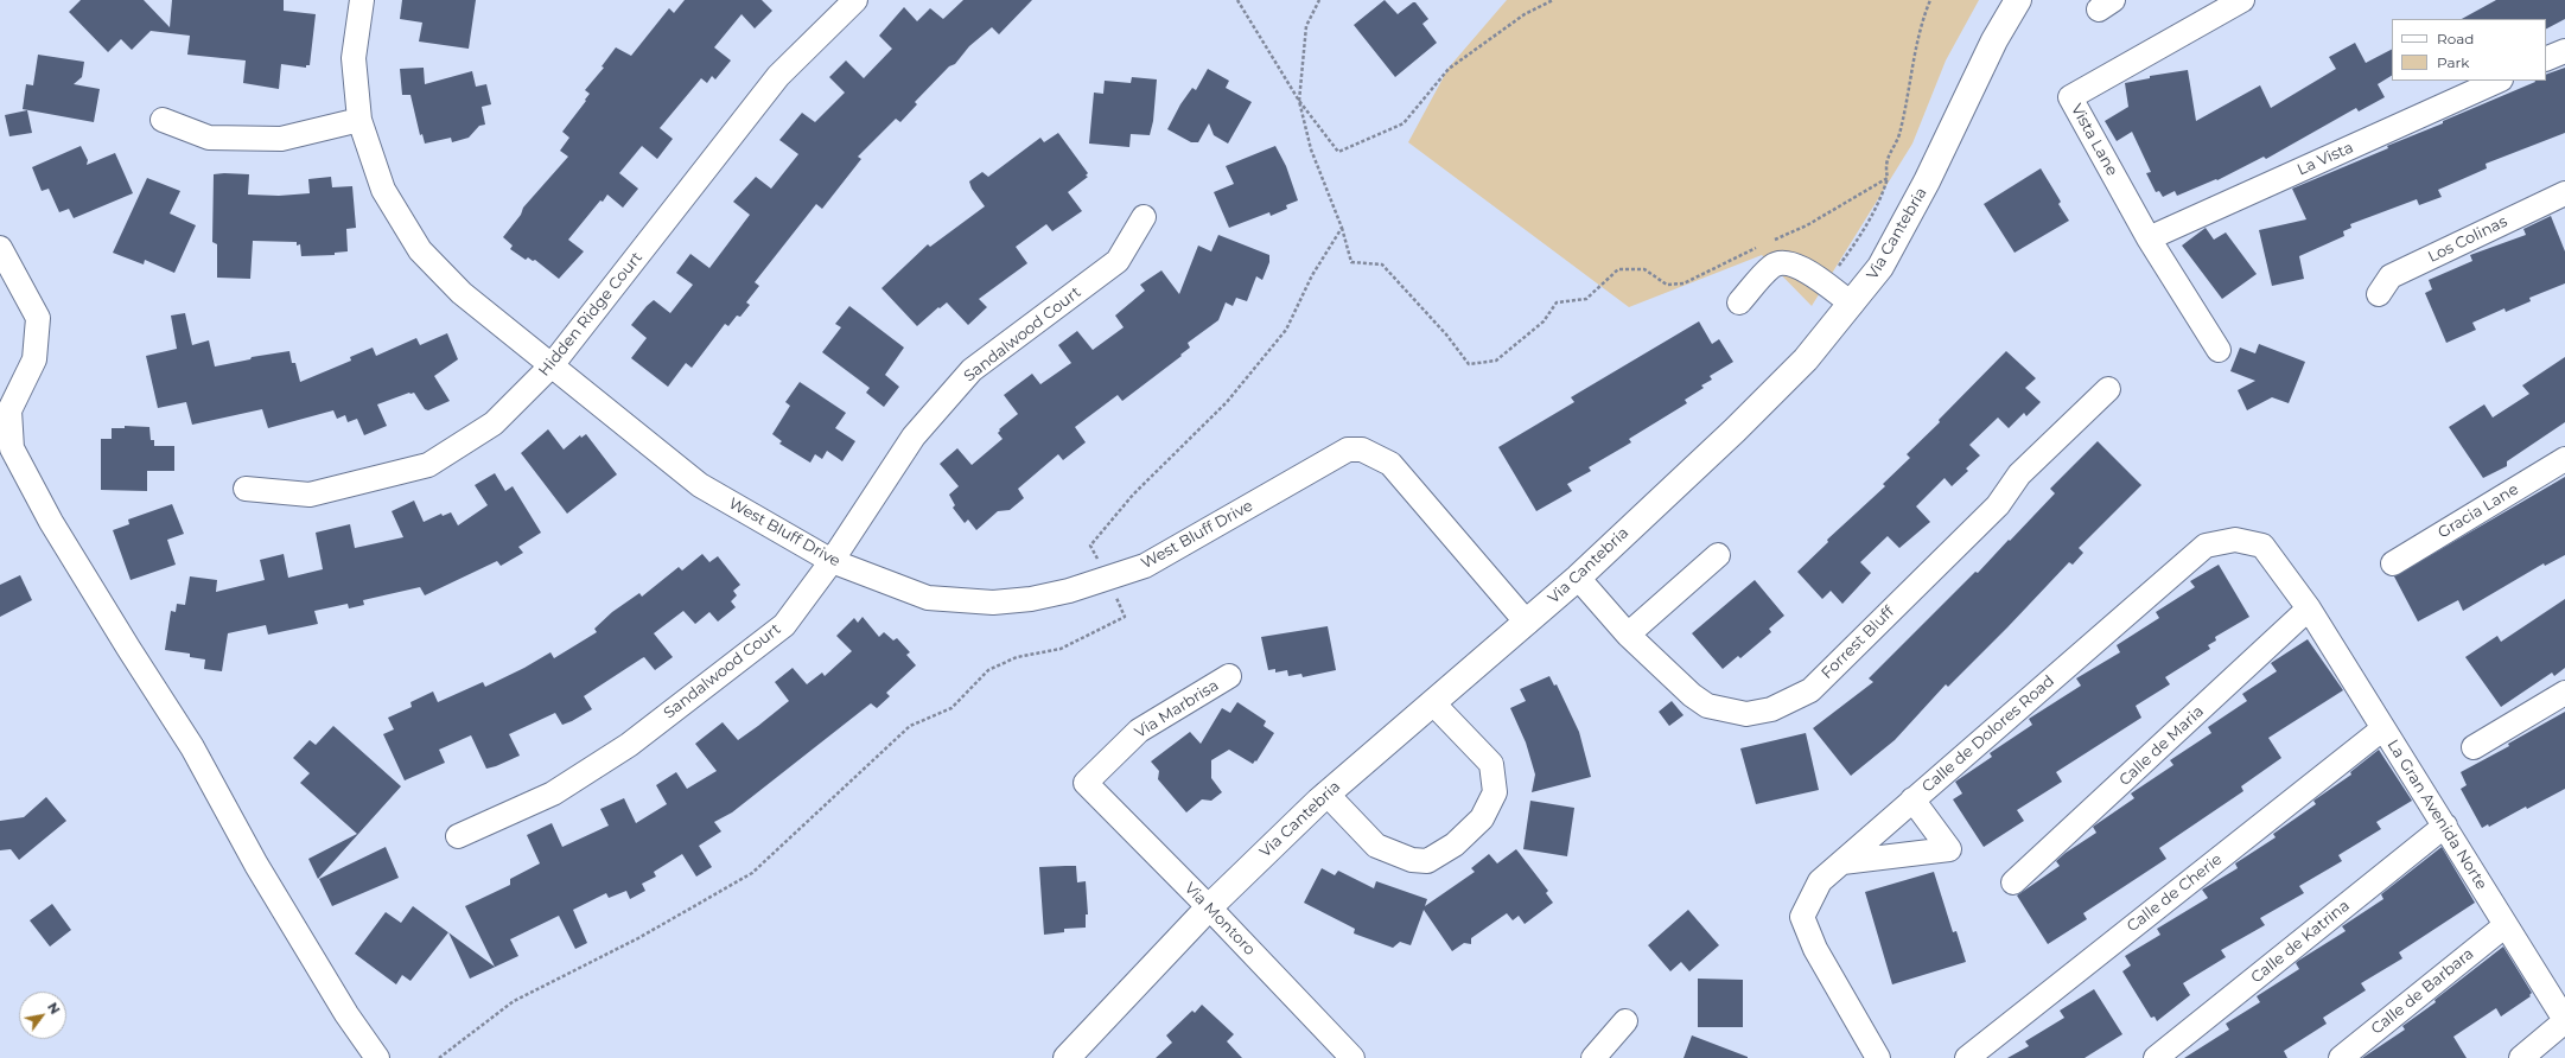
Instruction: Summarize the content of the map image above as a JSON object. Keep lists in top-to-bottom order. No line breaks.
{"streets":{"main road":["Via Cantebria"],"street":["Vista Lane","La Vista","Los Colinas","Hidden Ridge Court","Sandalwood Court","Gracia Lane","West Bluff Drive","Forrest Bluff","Via Marbrisa","Calle de Dolores Road","Calle de Maria","La Gran Avenida Norte","Calle de Cherie","Via Montoro","Calle de Katrina","Calle de Barbara"]},"crossings":[["Vista Lane","La Vista"],["Via Cantebria","West Bluff Drive"],["Via Cantebria","Forrest Bluff"],["Via Cantebria","Via Montoro"],["Hidden Ridge Court","West Bluff Drive"],["Sandalwood Court","West Bluff Drive"],["Via Marbrisa","Via Montoro"],["Calle de Dolores Road","Calle de Maria"],["Calle de Dolores Road","La Gran Avenida Norte"],["Calle de Maria","La Gran Avenida Norte"],["La Gran Avenida Norte","Calle de Cherie"],["La Gran Avenida Norte","Calle de Katrina"],["La Gran Avenida Norte","Calle de Barbara"]],"legend":["Road","Park"],"north":"top right"}
